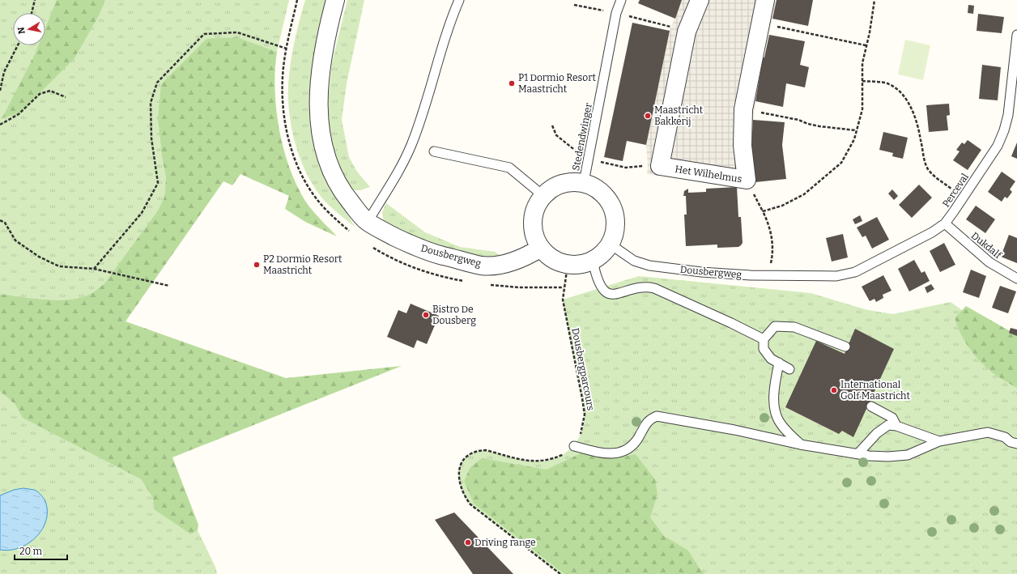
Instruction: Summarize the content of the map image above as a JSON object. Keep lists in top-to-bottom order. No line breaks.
{"streets":{"street":["Het Wilhelmus","Dousbergweg"],"lane":["Stedendwinger","Perceval","Dukdalf"],"path":["Dousbergparcours"]},"crossings":[["Stedendwinger","Dousbergweg"],["Stedendwinger","Dousbergparcours"],["Perceval","Dukdalf"],["Perceval","Dousbergweg"],["Dousbergweg","Dousbergparcours"]],"places":["P1 Dormio Resort Maastricht","Maastricht Bakkerij","P2 Dormio Resort Maastricht","Bistro De Dousberg","International Golf Maastricht","Driving range"],"scale_bar":"20 m","north":"left"}
